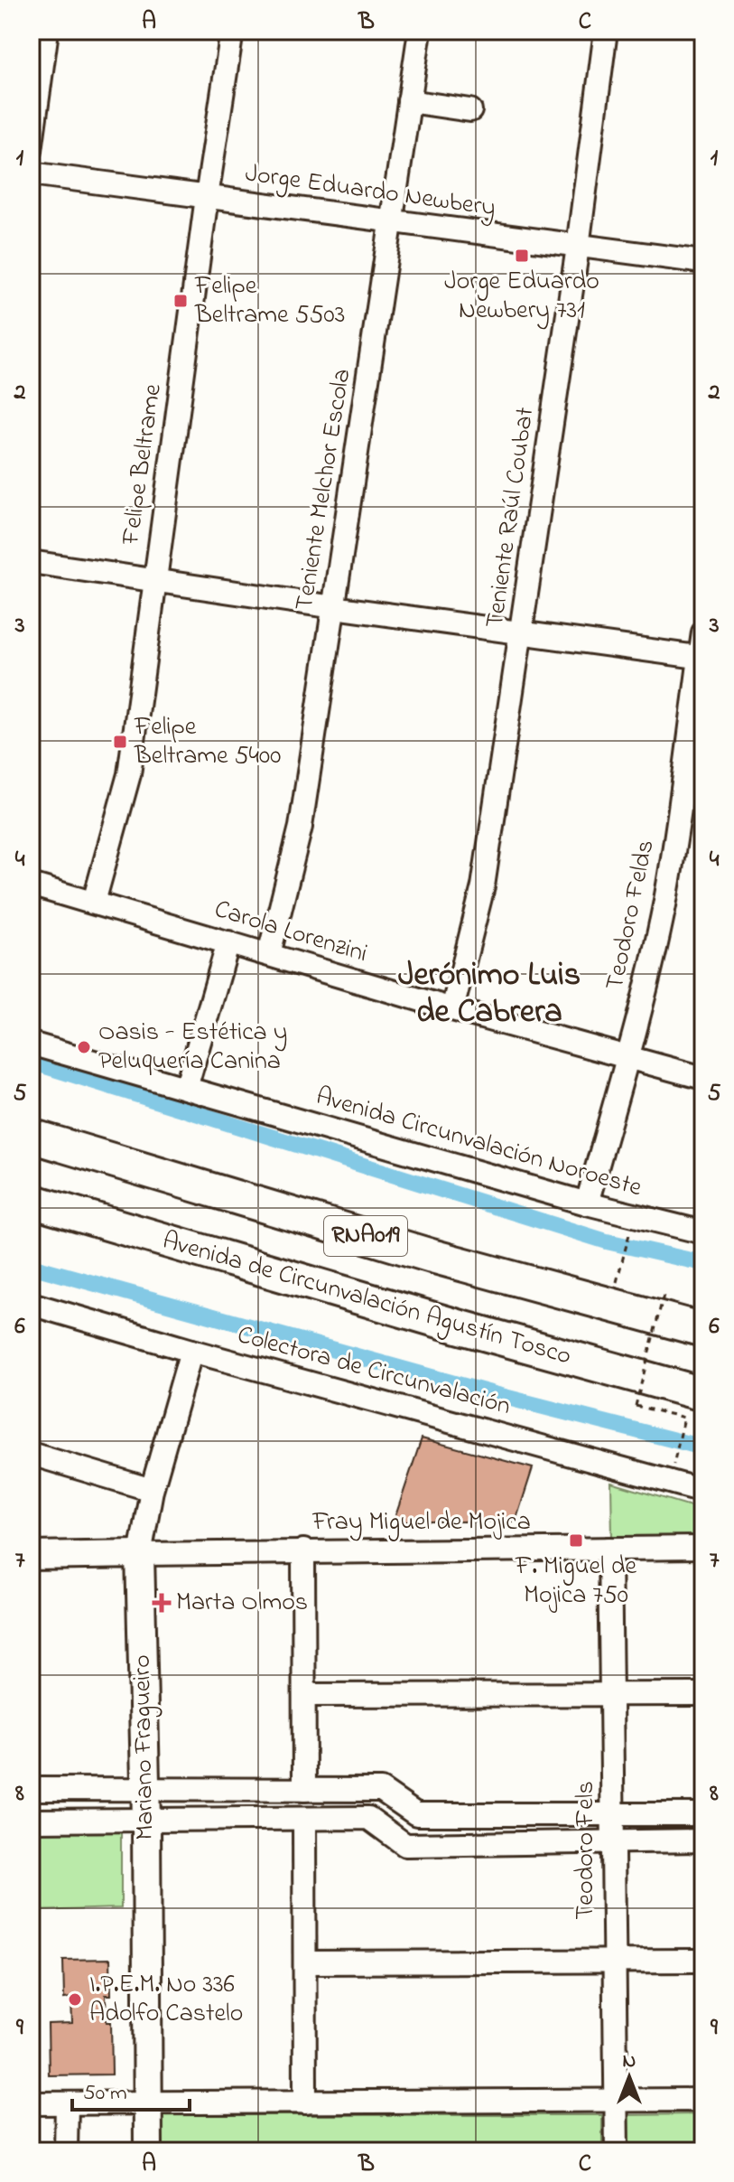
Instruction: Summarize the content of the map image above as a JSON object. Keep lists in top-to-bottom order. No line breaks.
{"streets":{"highway":["RNA019","Avenida de Circunvalación Agustín Tosco"],"main road":["Mariano Fragueiro"],"street":["Jorge Eduardo Newbery","Felipe Beltrame","Teniente Melchor Escola","Teniente Raúl Coubat","Teodoro Felds","Carola Lorenzini","Avenida Circunvalación Noroeste","Colectora de Circunvalación","Fray Miguel de Mojica","Teodoro Fels"]},"crossings":[["Jorge Eduardo Newbery","Felipe Beltrame"],["Jorge Eduardo Newbery","Teniente Melchor Escola"],["Jorge Eduardo Newbery","Teniente Raúl Coubat"],["Felipe Beltrame","Carola Lorenzini"],["Teniente Melchor Escola","Carola Lorenzini"],["Teniente Raúl Coubat","Carola Lorenzini"],["Teodoro Felds","Carola Lorenzini"],["Teodoro Felds","Avenida Circunvalación Noroeste"],["Colectora de Circunvalación","Mariano Fragueiro"],["Fray Miguel de Mojica","Mariano Fragueiro"],["Fray Miguel de Mojica","Teodoro Fels"]],"districts":["Jerónimo Luis de Cabrera"],"places":{"transit":["Jorge Eduardo Newbery 731","Felipe Beltrame 5503","Felipe Beltrame 5400","F. Miguel de Mojica 750"],"other":["Oasis - Estética y Peluquería Canina","I.P.E.M. No 336 Adolfo Castelo"],"health":["Marta Olmos"]},"scale_bar":"50 m","north":"top","grid":{"columns":["A","B","C"],"rows":["1","2","3","4","5","6","7","8","9"]}}
